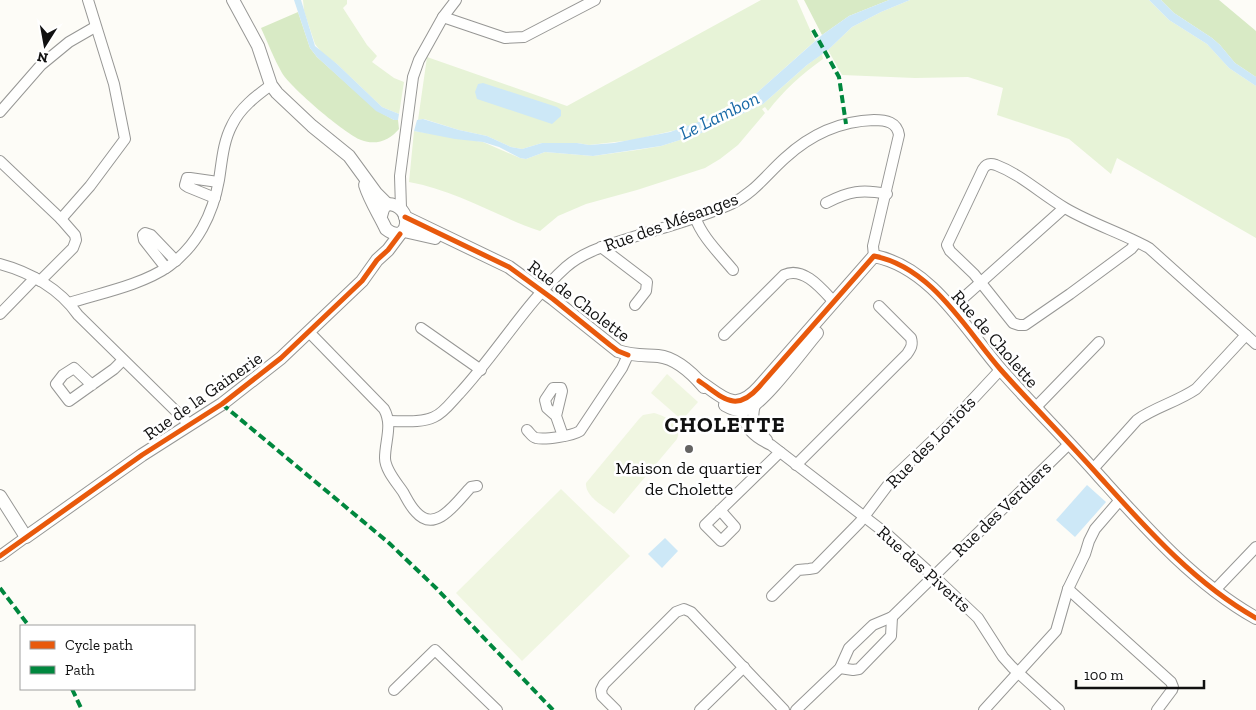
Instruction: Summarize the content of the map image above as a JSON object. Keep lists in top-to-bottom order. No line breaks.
{"streets":{"street":["Rue des Mésanges","Rue de Cholette","Rue de la Gainerie","Rue des Loriots","Rue des Verdiers","Rue des Piverts"]},"crossings":[["Rue des Mésanges","Rue de Cholette"],["Rue de Cholette","Rue de la Gainerie"],["Rue de Cholette","Rue des Loriots"],["Rue de Cholette","Rue des Verdiers"],["Rue de Cholette","Rue des Piverts"],["Rue des Loriots","Rue des Piverts"],["Rue des Verdiers","Rue des Piverts"]],"districts":["CHOLETTE"],"water":["Le Lambon"],"places":["Maison de quartier de Cholette"],"legend":["Cycle path","Path"],"scale_bar":"100 m","north":"bottom"}
